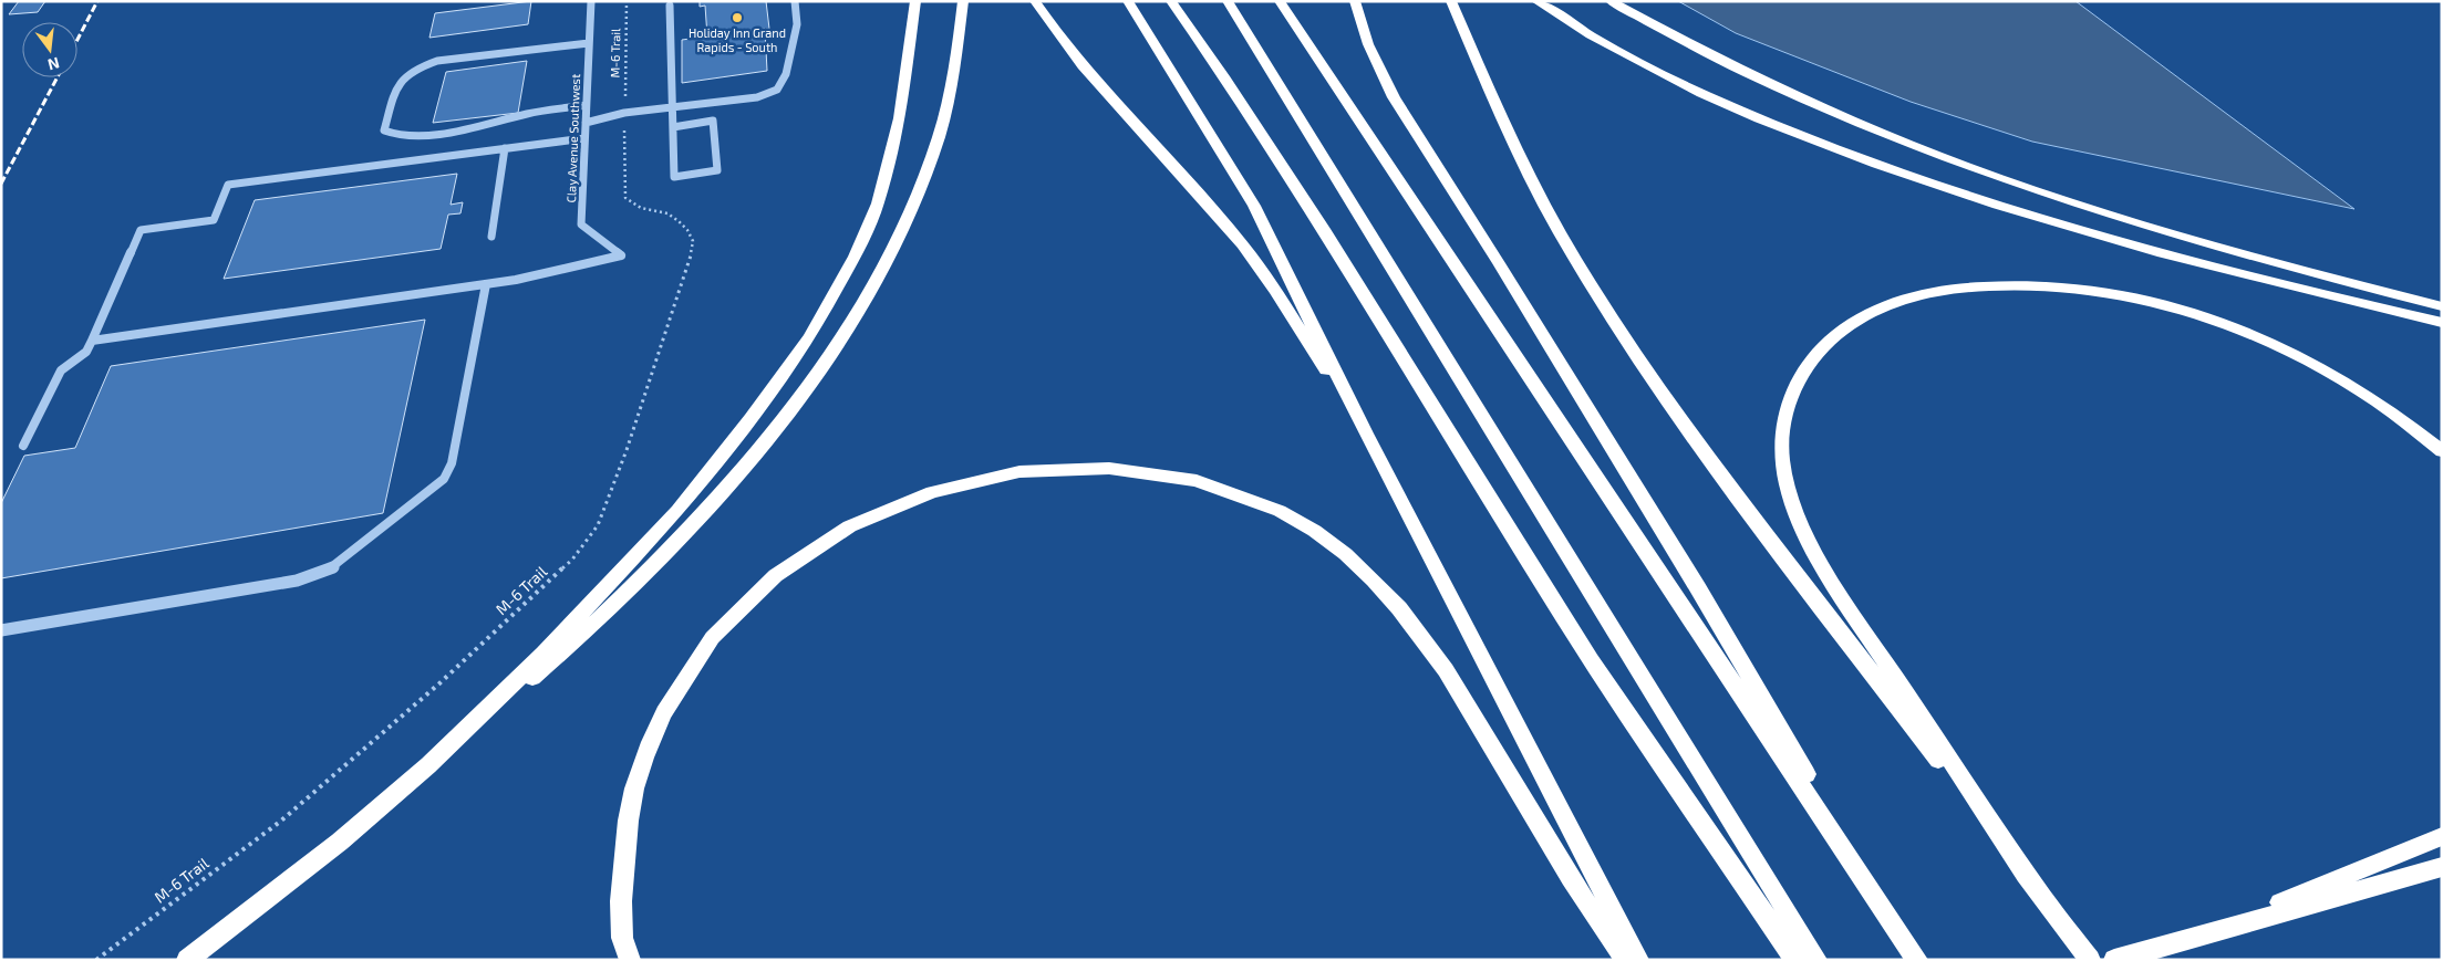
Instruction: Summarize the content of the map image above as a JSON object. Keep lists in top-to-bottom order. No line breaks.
{"streets":{"street":["Clay Avenue Southwest"],"path":["M-6 Trail"]},"places":["Holiday Inn Grand Rapids - South"],"north":"bottom"}
